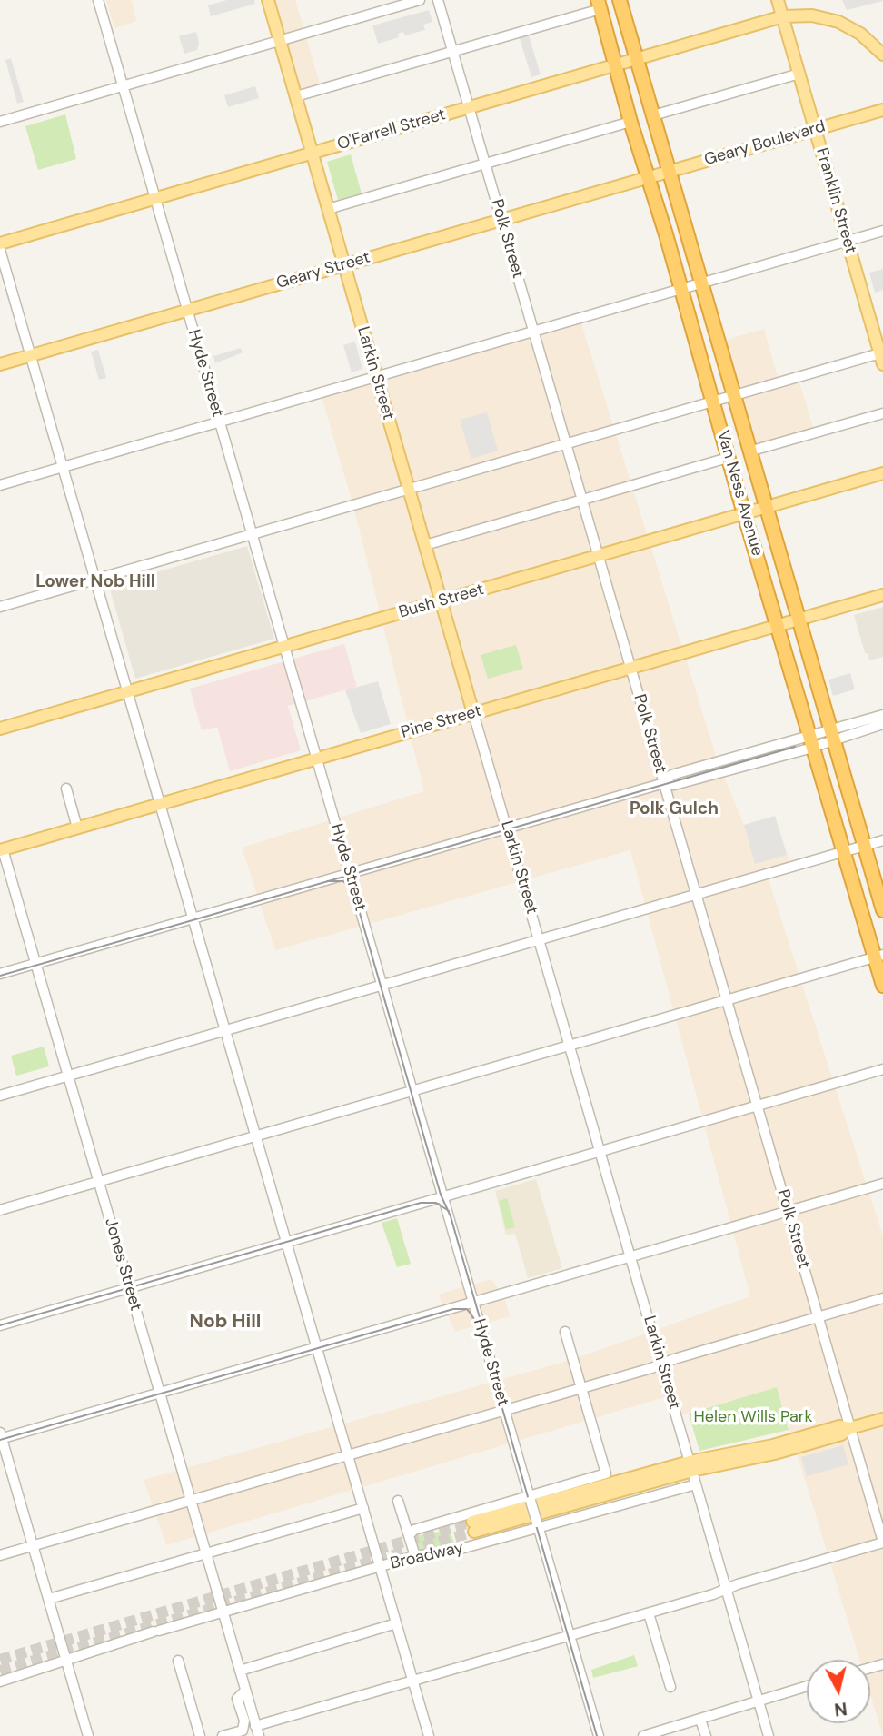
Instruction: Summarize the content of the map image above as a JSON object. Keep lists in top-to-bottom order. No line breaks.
{"streets":{"highway":["Van Ness Avenue"],"main road":["O'Farrell Street","Geary Boulevard","Franklin Street","Geary Street","Larkin Street","Bush Street","Pine Street","Broadway"],"street":["Polk Street","Hyde Street","Jones Street"]},"crossings":[["O'Farrell Street","Franklin Street"],["O'Farrell Street","Polk Street"],["O'Farrell Street","Hyde Street"],["O'Farrell Street","Larkin Street"],["O'Farrell Street","Van Ness Avenue"],["Geary Boulevard","Franklin Street"],["Geary Boulevard","Geary Street"],["Geary Boulevard","Van Ness Avenue"],["Polk Street","Geary Street"],["Polk Street","Bush Street"],["Polk Street","Pine Street"],["Polk Street","Broadway"],["Geary Street","Hyde Street"],["Geary Street","Larkin Street"],["Geary Street","Van Ness Avenue"],["Hyde Street","Bush Street"],["Hyde Street","Pine Street"],["Hyde Street","Broadway"],["Larkin Street","Bush Street"],["Larkin Street","Pine Street"],["Larkin Street","Broadway"],["Van Ness Avenue","Bush Street"],["Van Ness Avenue","Pine Street"],["Pine Street","Jones Street"],["Jones Street","Broadway"]],"districts":["Lower Nob Hill","Polk Gulch","Nob Hill"],"parks":["Helen Wills Park"],"north":"bottom"}
